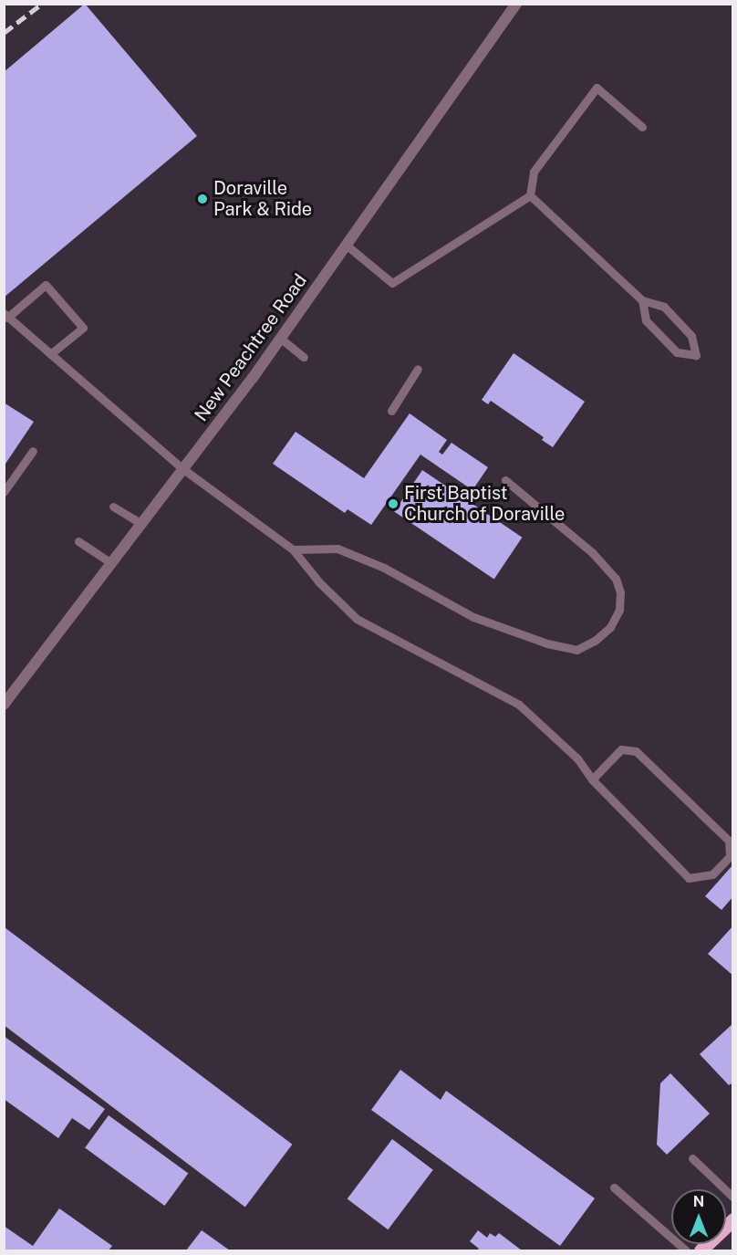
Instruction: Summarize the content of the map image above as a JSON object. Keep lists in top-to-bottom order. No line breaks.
{"streets":{"street":["New Peachtree Road"]},"places":["Doraville Park & Ride","First Baptist Church of Doraville"],"north":"top"}
